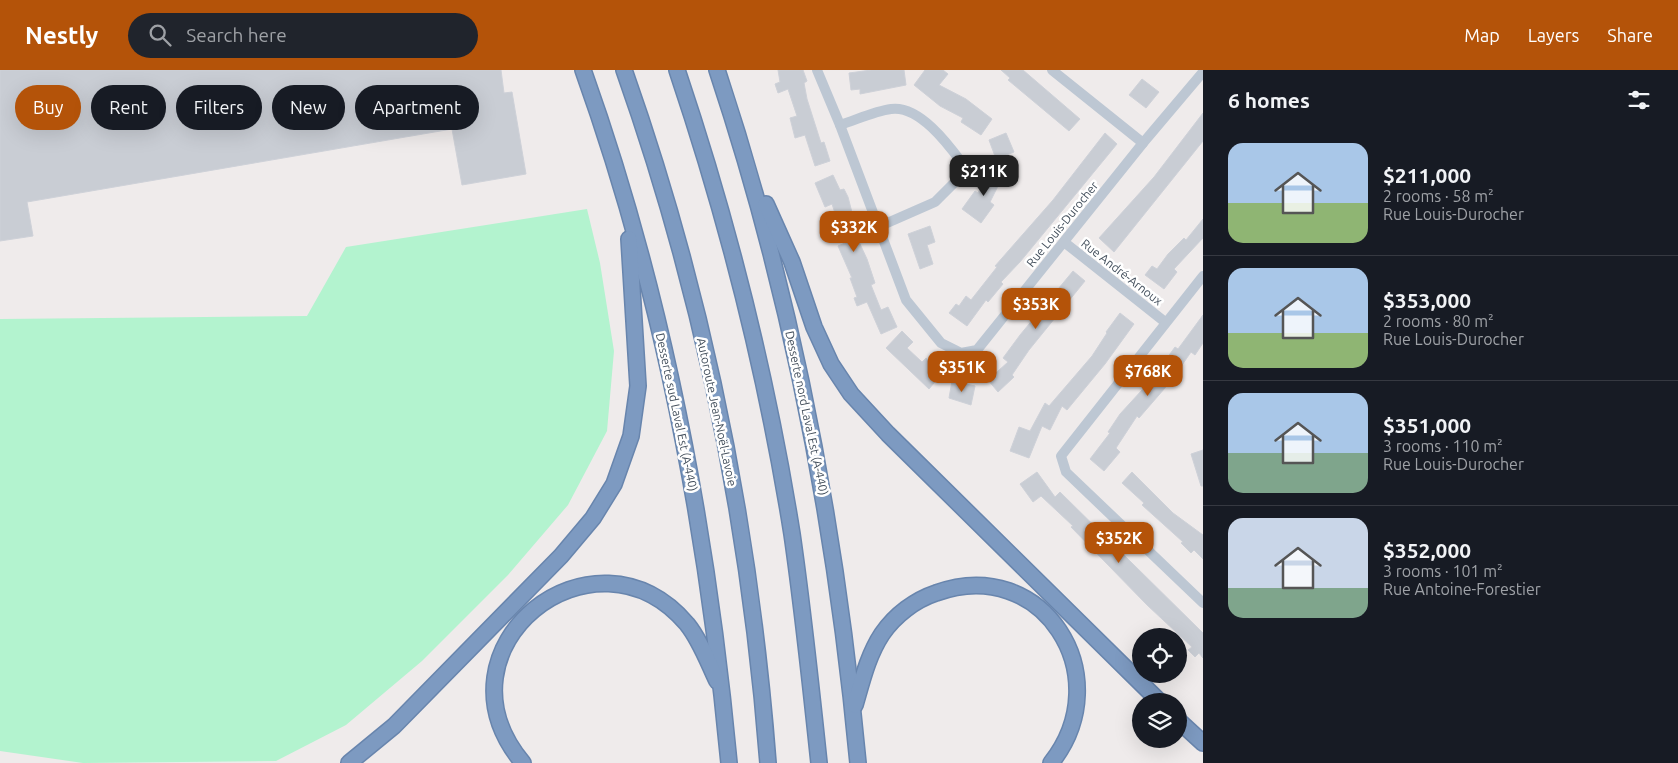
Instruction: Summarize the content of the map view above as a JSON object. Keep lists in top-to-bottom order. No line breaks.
{"streets":{"highway":["Desserte sud Laval Est (A-440)","Autoroute Jean-Noël-Lavoie","Desserte nord Laval Est (A-440)"],"street":["Rue Louis-Durocher","Rue André-Arnoux"]},"crossings":[["Rue Louis-Durocher","Rue André-Arnoux"]],"page":{"header":"Nestly","search":"Search here","nav":["Map","Layers","Share"],"heading":"6 homes","chip":["Buy","Rent","Filters","New","Apartment"],"list":[{"name":"$211,000","note":"2 rooms · 58 m² · Rue Louis-Durocher"},{"name":"$353,000","note":"2 rooms · 80 m² · Rue Louis-Durocher"},{"name":"$351,000","note":"3 rooms · 110 m² · Rue Louis-Durocher"},{"name":"$352,000","note":"3 rooms · 101 m² · Rue Antoine-Forestier"}],"price":["$211K","$332K","$353K","$351K","$768K","$352K"]}}
